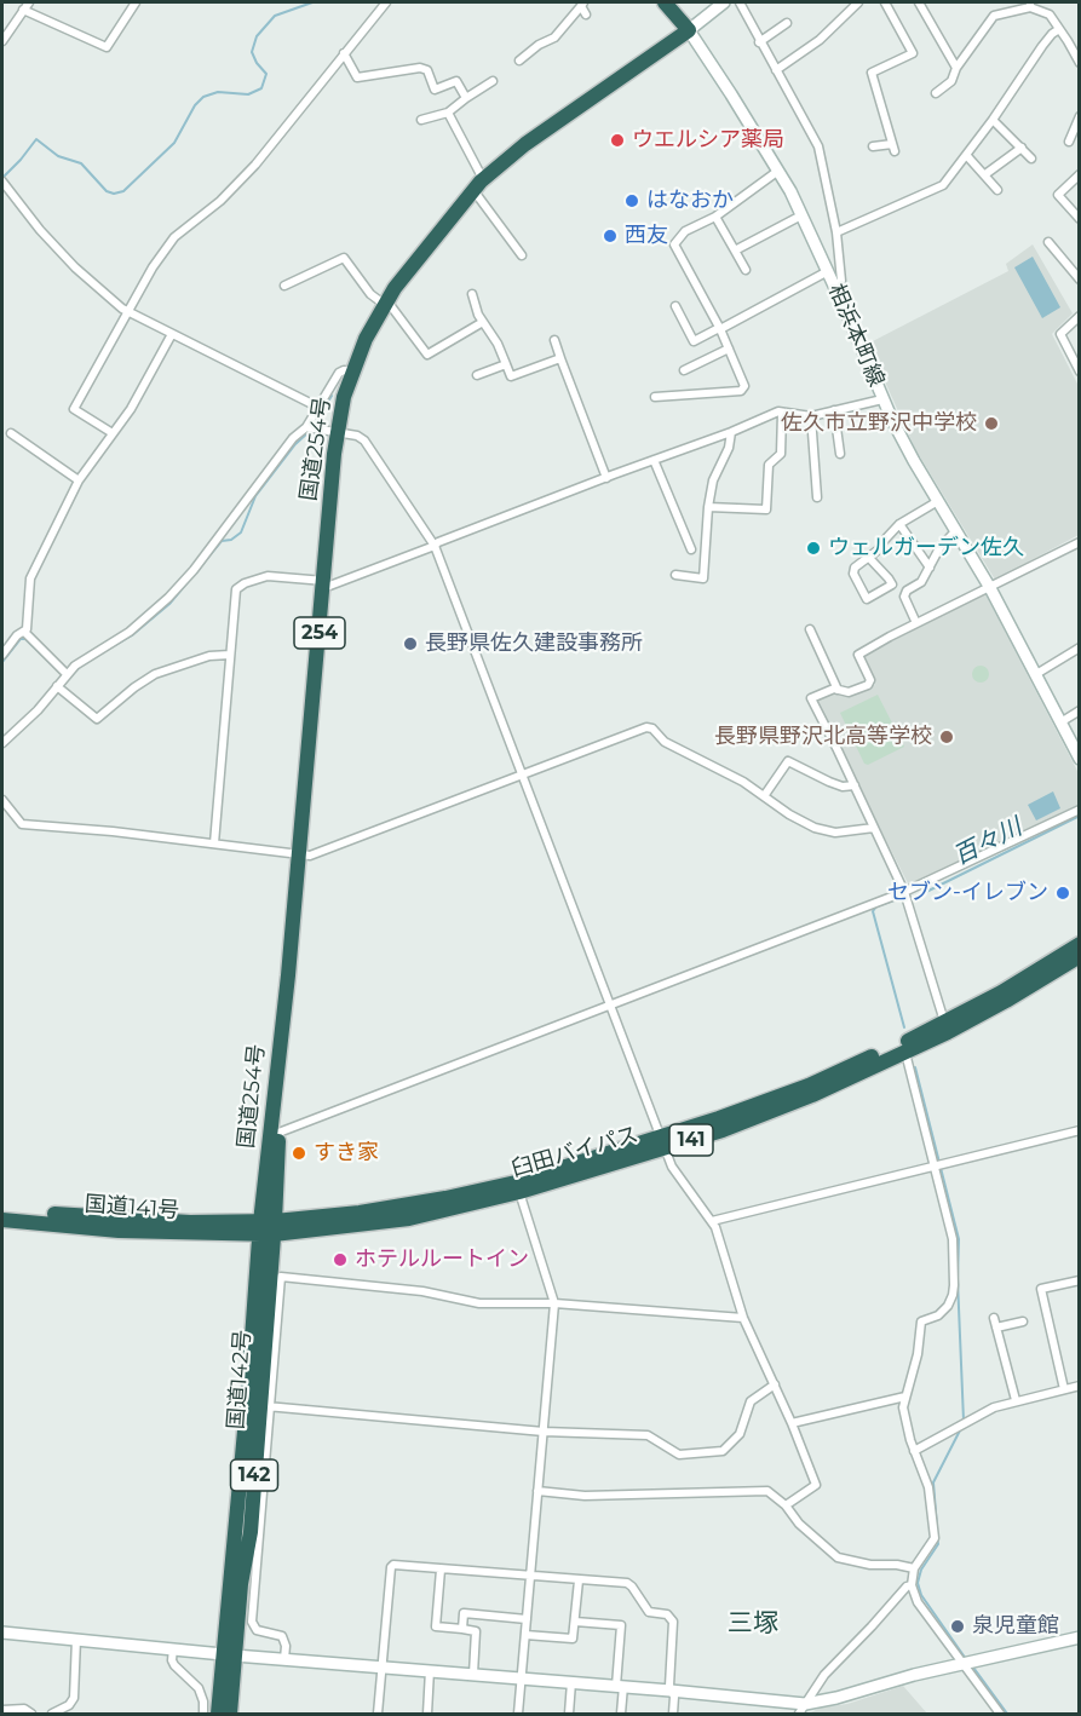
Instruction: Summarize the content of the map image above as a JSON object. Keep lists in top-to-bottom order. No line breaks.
{"streets":{"highway":["国道254号","254","141","臼田バイパス","国道141号","国道142号","142"],"street":["相浜本町線"]},"crossings":[["相浜本町線","国道254号"],["国道254号","臼田バイパス"],["国道254号","国道141号"],["国道254号","国道142号"],["臼田バイパス","国道141号"],["臼田バイパス","国道142号"],["国道141号","国道142号"]],"districts":["三塚"],"water":["百々川"],"places":["ウエルシア薬局","はなおか","西友","佐久市立野沢中学校","ウェルガーデン佐久","長野県佐久建設事務所","長野県野沢北高等学校","セブン-イレブン","すき家","ホテルルートイン","泉児童館"]}
